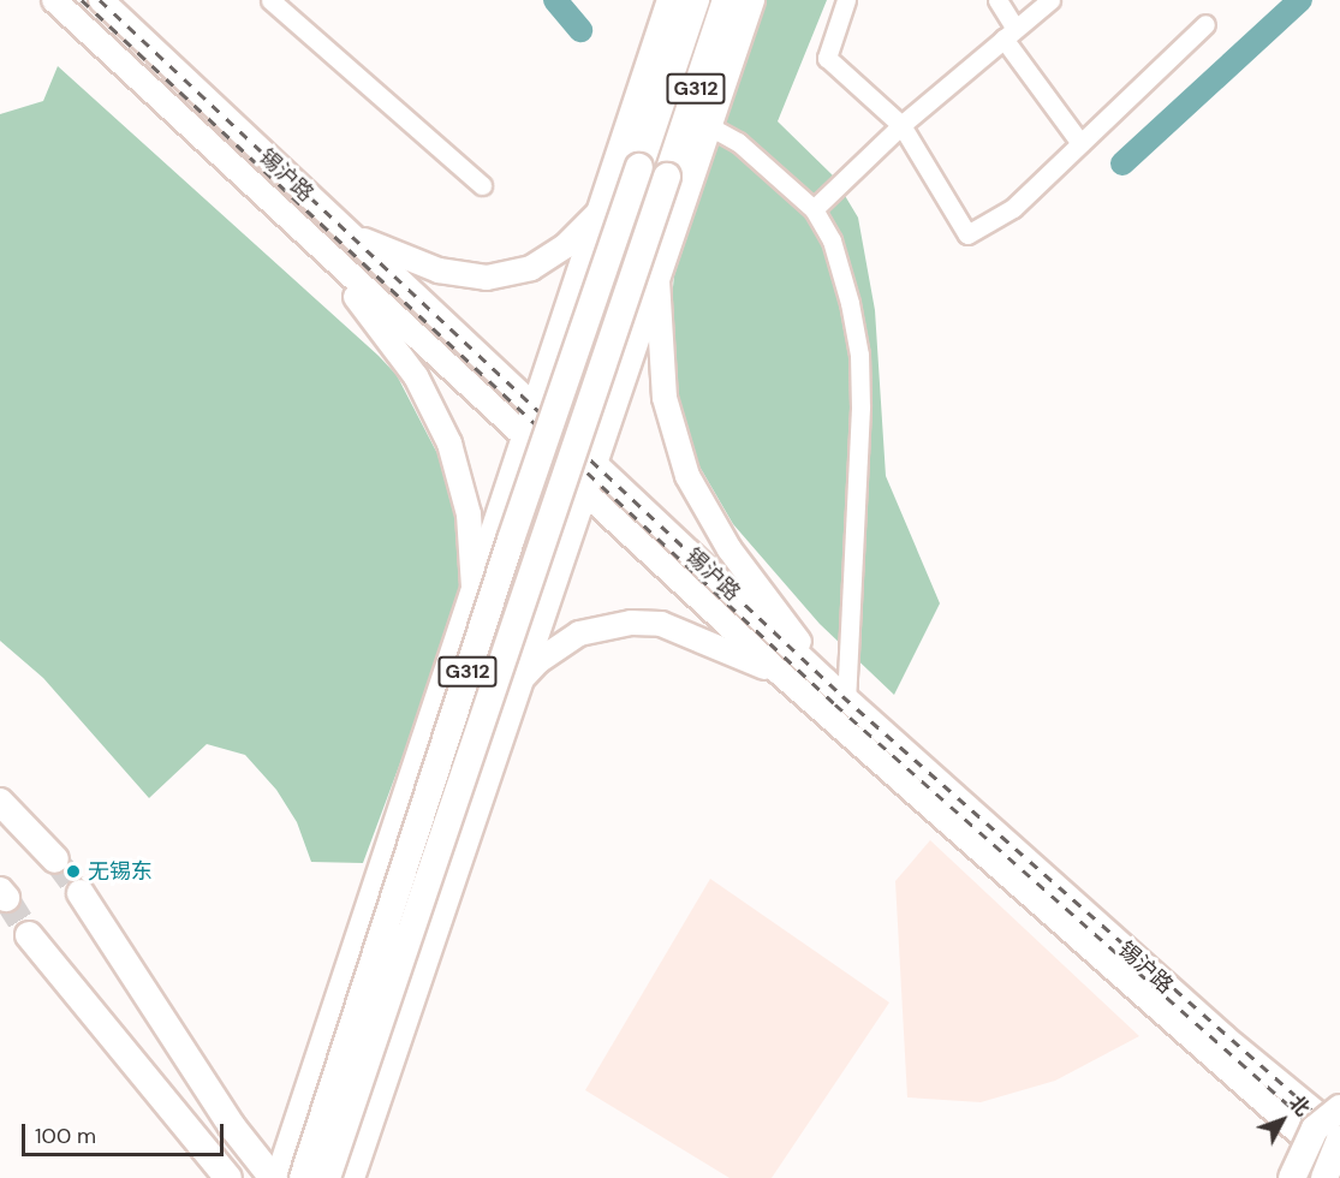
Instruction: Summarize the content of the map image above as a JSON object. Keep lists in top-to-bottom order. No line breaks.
{"streets":{"highway":["G312"],"main road":["锡沪路"]},"places":["无锡东"],"scale_bar":"100 m","north":"top right"}
